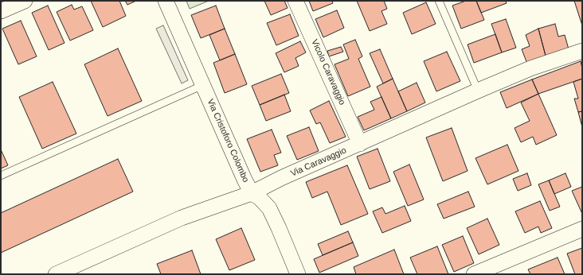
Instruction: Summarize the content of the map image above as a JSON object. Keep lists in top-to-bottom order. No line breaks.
{"streets":{"street":["Vicolo Caravaggio","Via Cristoforo Colombo","Via Caravaggio"]},"crossings":[["Vicolo Caravaggio","Via Caravaggio"],["Via Cristoforo Colombo","Via Caravaggio"]]}
